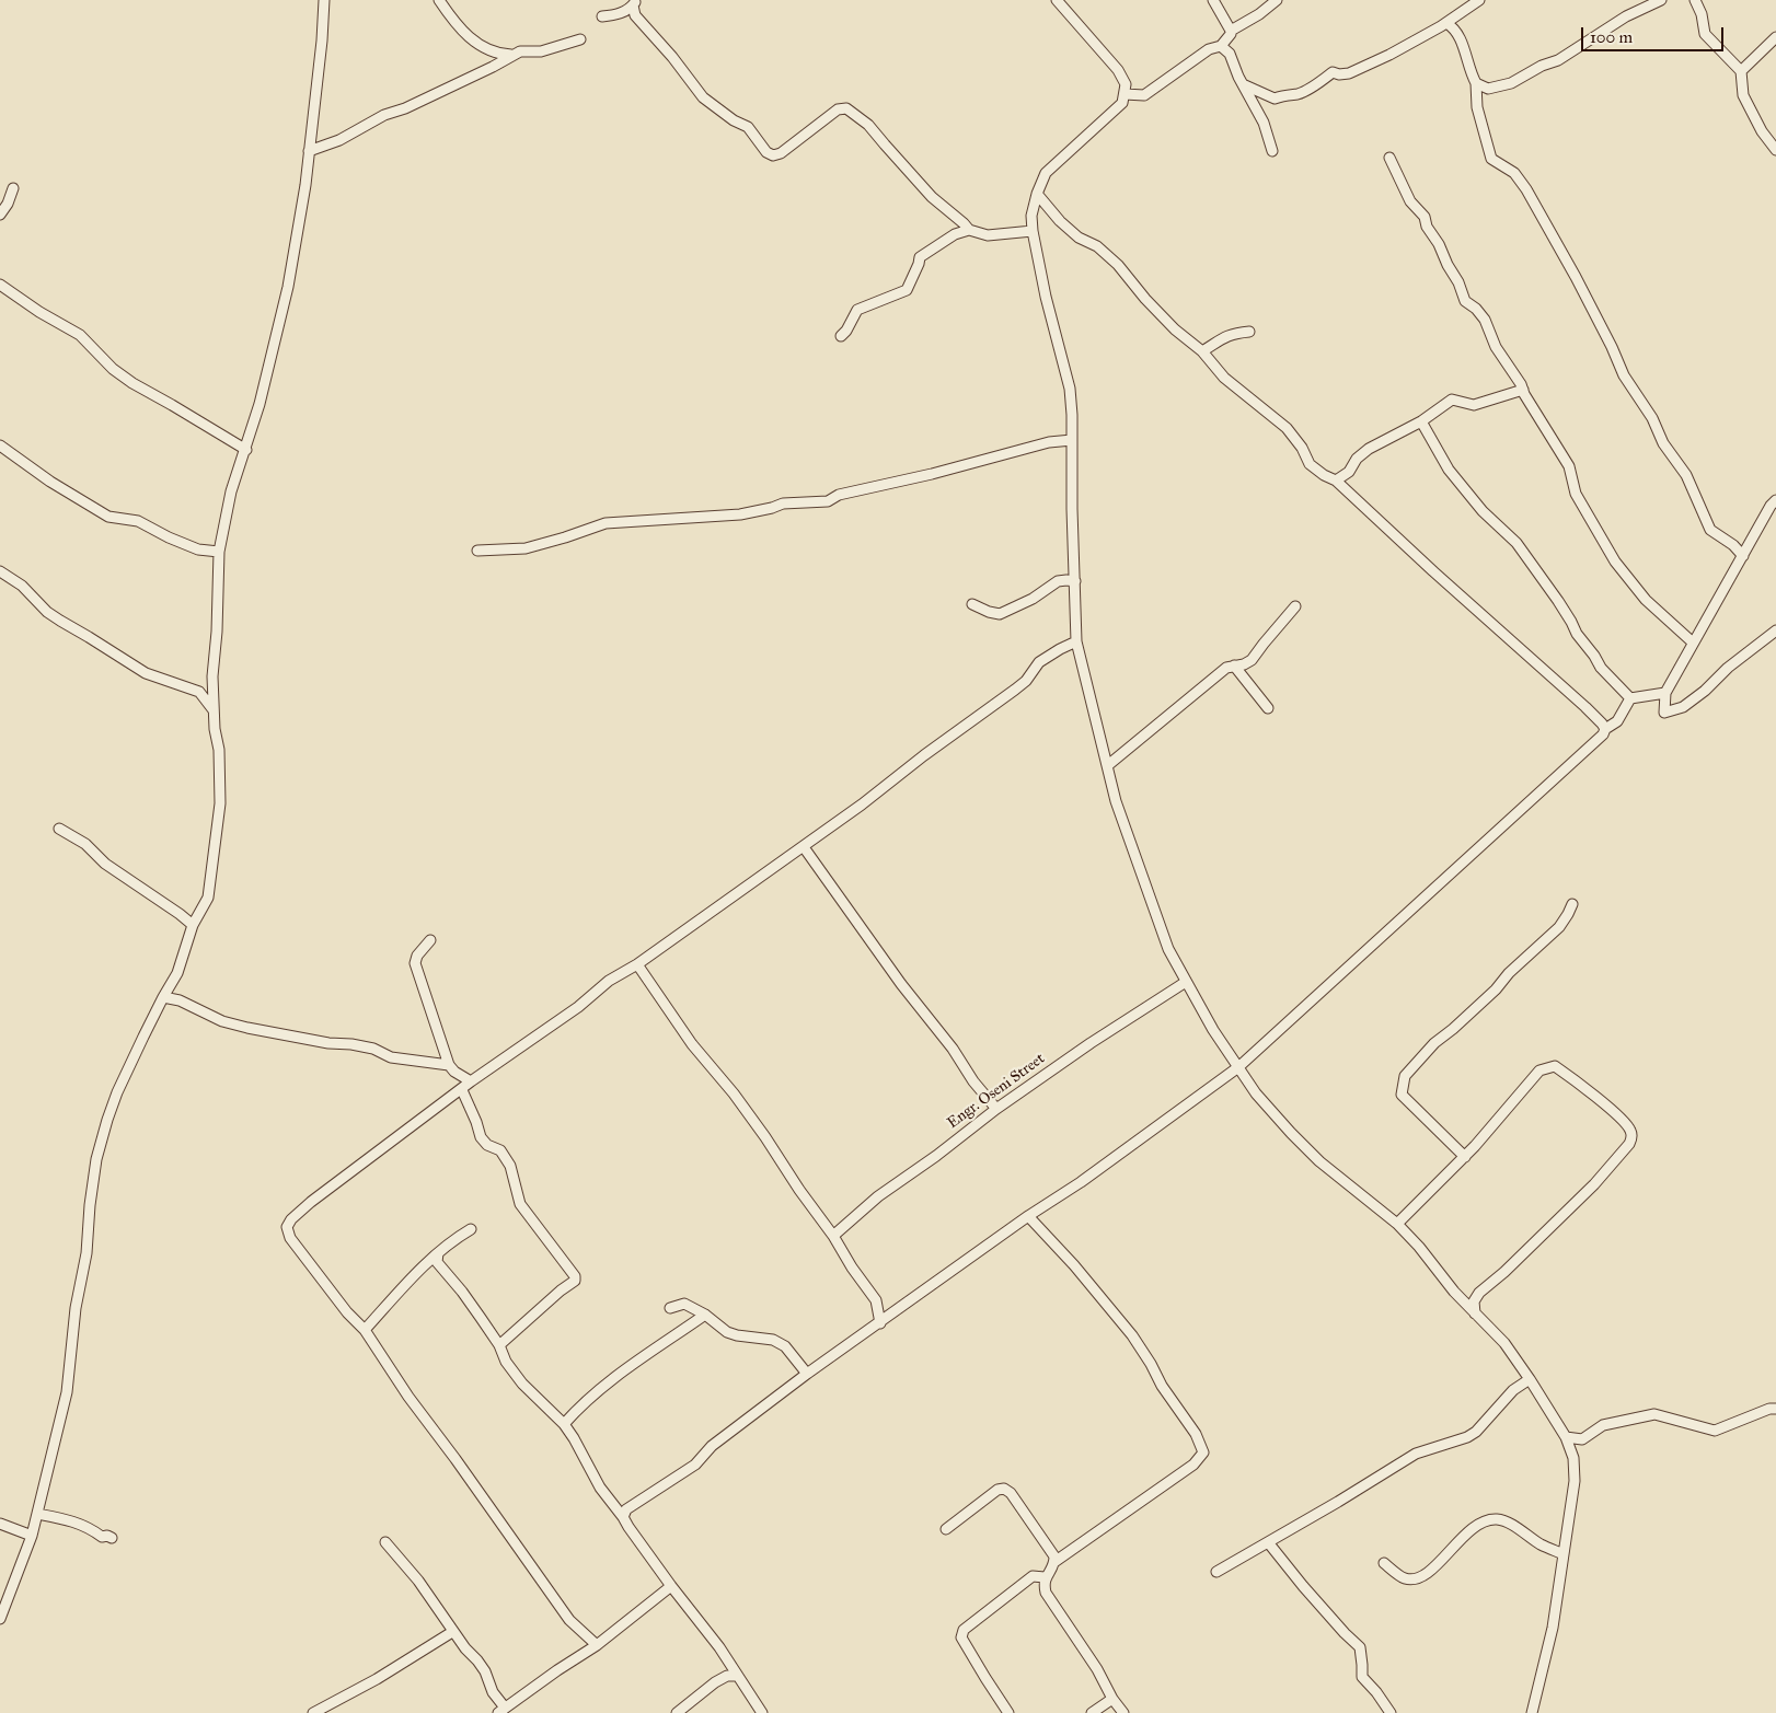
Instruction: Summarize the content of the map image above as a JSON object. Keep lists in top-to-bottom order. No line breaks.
{"streets":{"street":["Engr. Oseni Street"]},"scale_bar":"100 m"}
